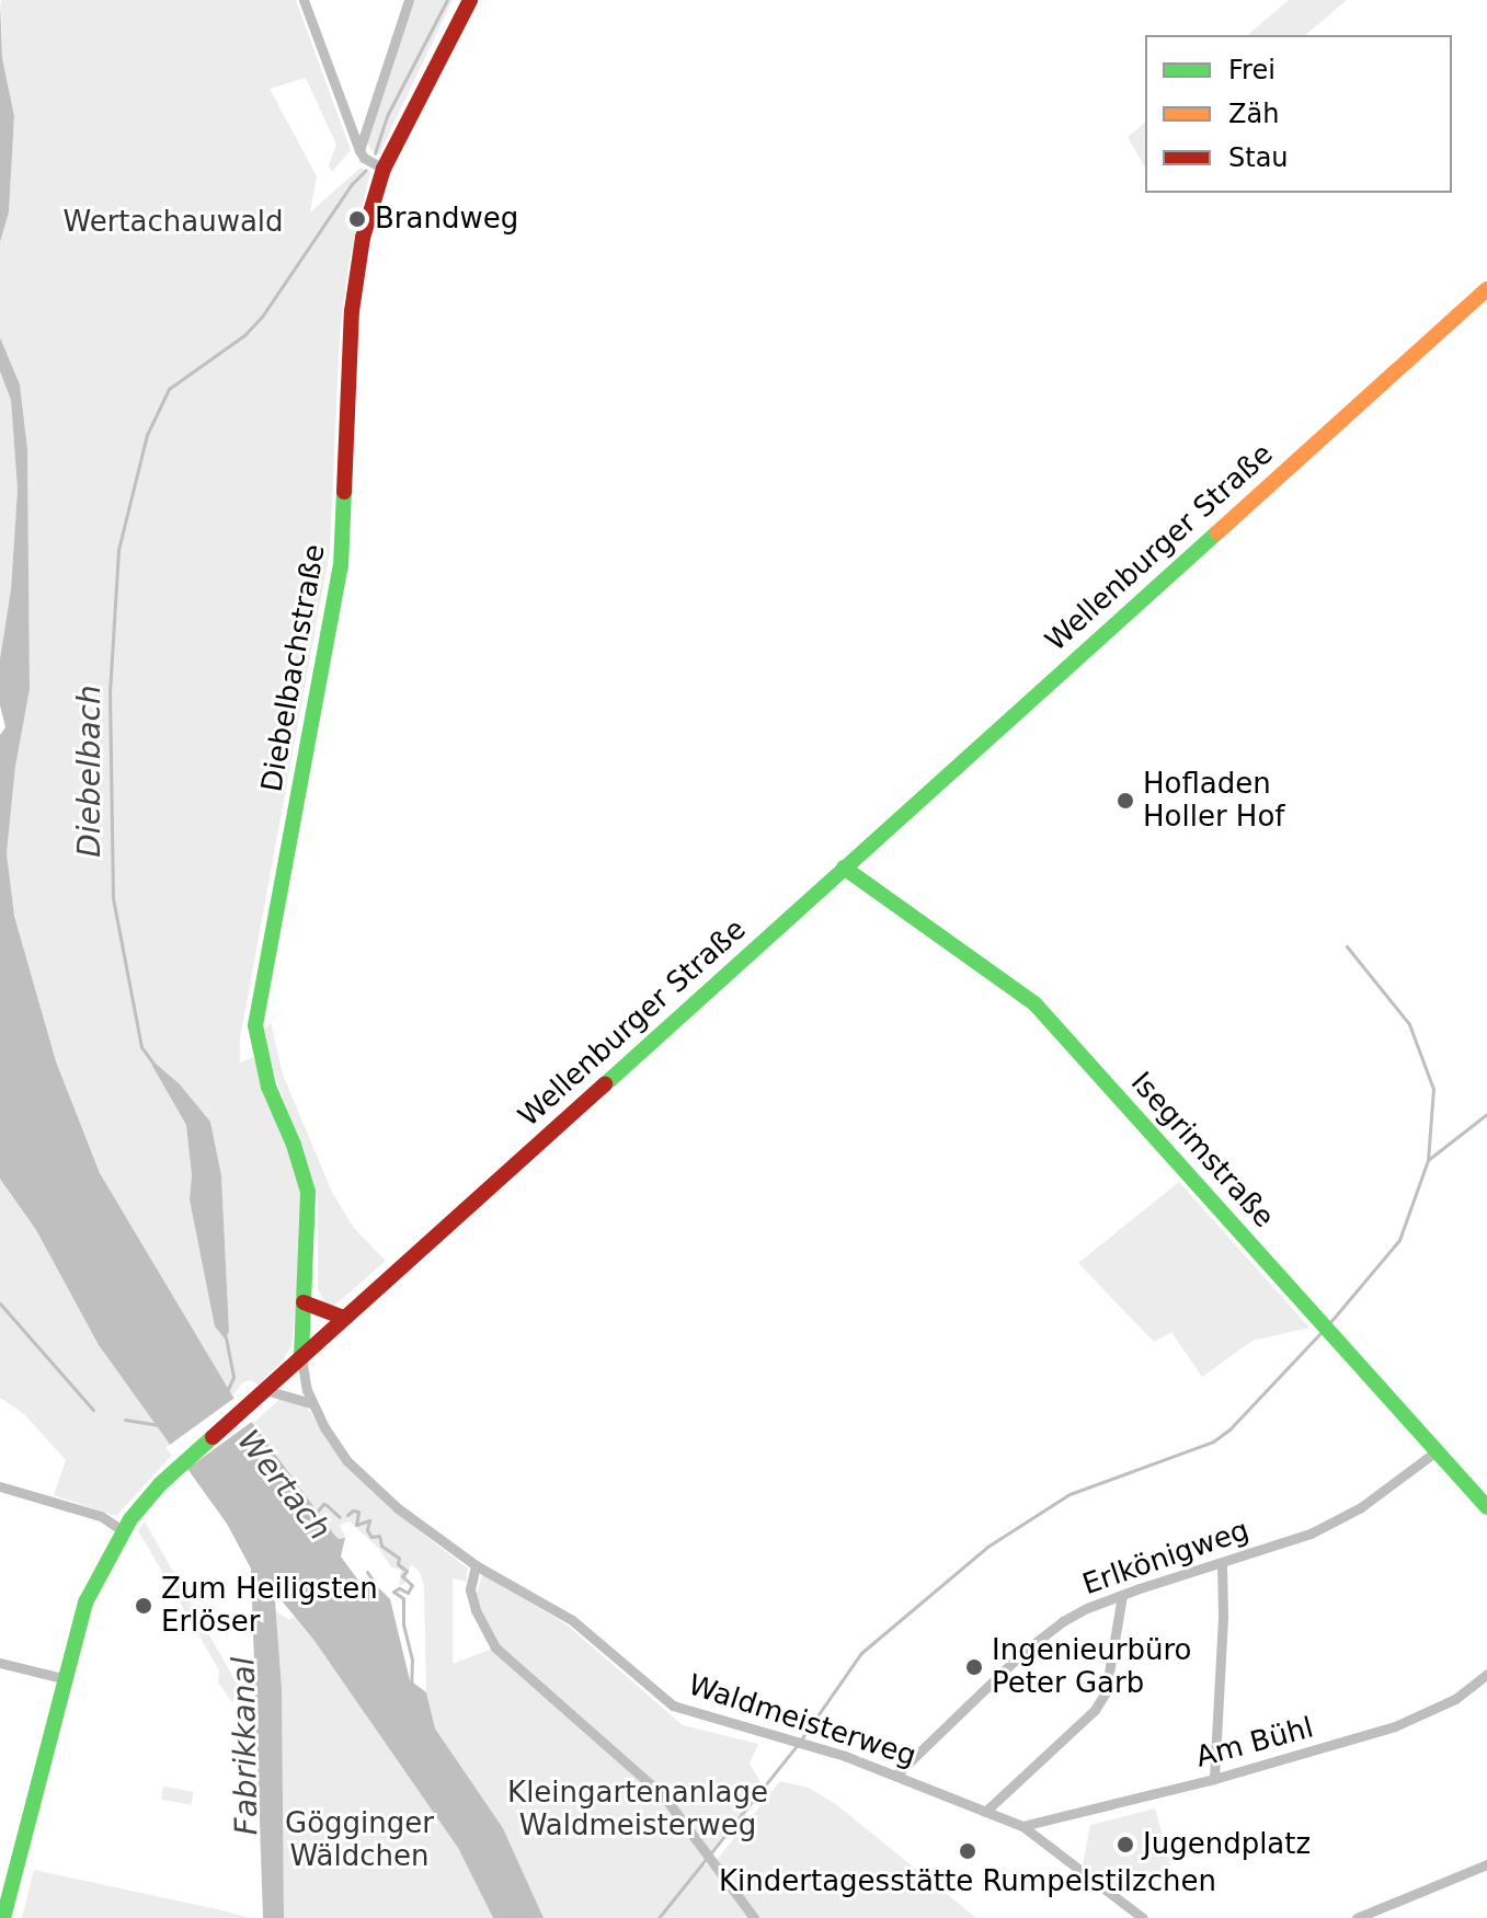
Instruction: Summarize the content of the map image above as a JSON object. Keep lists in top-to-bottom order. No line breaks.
{"streets":{"street":["Wellenburger Straße","Diebelbachstraße","Isegrimstraße","Erlkönigweg","Waldmeisterweg","Am Bühl"]},"crossings":[["Wellenburger Straße","Diebelbachstraße"],["Wellenburger Straße","Isegrimstraße"],["Wellenburger Straße","Waldmeisterweg"],["Diebelbachstraße","Waldmeisterweg"],["Isegrimstraße","Erlkönigweg"],["Erlkönigweg","Waldmeisterweg"],["Waldmeisterweg","Am Bühl"]],"water":["Diebelbach","Wertach","Fabrikkanal"],"parks":["Wertachauwald","Kleingartenanlage Waldmeisterweg","Gögginger Wäldchen"],"places":["Brandweg","Hofladen Holler Hof","Zum Heiligsten Erlöser","Ingenieurbüro Peter Garb","Jugendplatz","Kindertagesstätte Rumpelstilzchen"],"legend":["Frei","Zäh","Stau"]}
